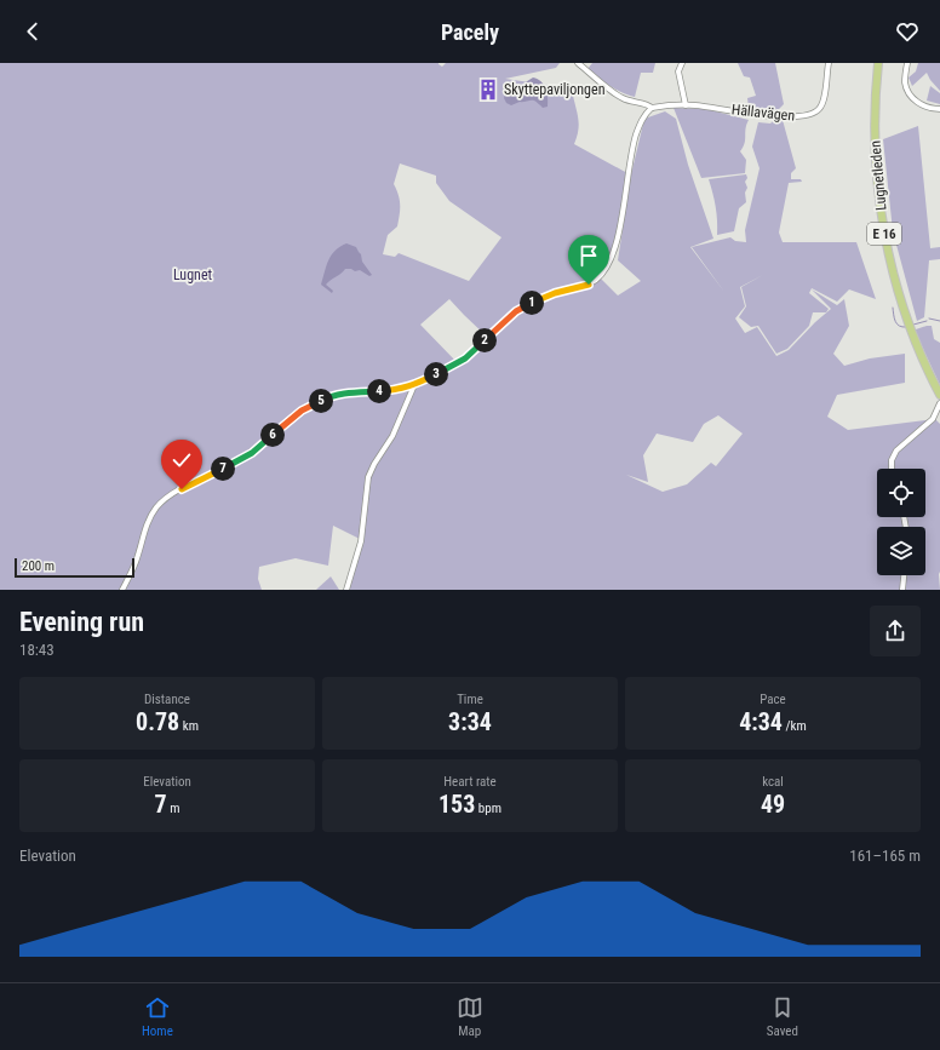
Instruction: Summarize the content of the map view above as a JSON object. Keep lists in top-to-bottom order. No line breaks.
{"streets":{"highway":["Lugnetleden","E 16"],"street":["Hällavägen"]},"parks":["Lugnet"],"places":{"building":["Skyttepaviljongen"]},"scale_bar":"200 m","page":{"header":"Pacely","pins":["1","2","3","4","5","6","7"],"scale":"200 m","heading":["Evening run","18:43"],"stats":[["Distance","0.78 km"],["Time","3:34"],["Pace","4:34 /km"],["Elevation","7 m"],["Heart rate","153 bpm"],["kcal","49"]],"chart":["Elevation","161–165 m"],"tabs":["Home","Map","Saved"]}}
